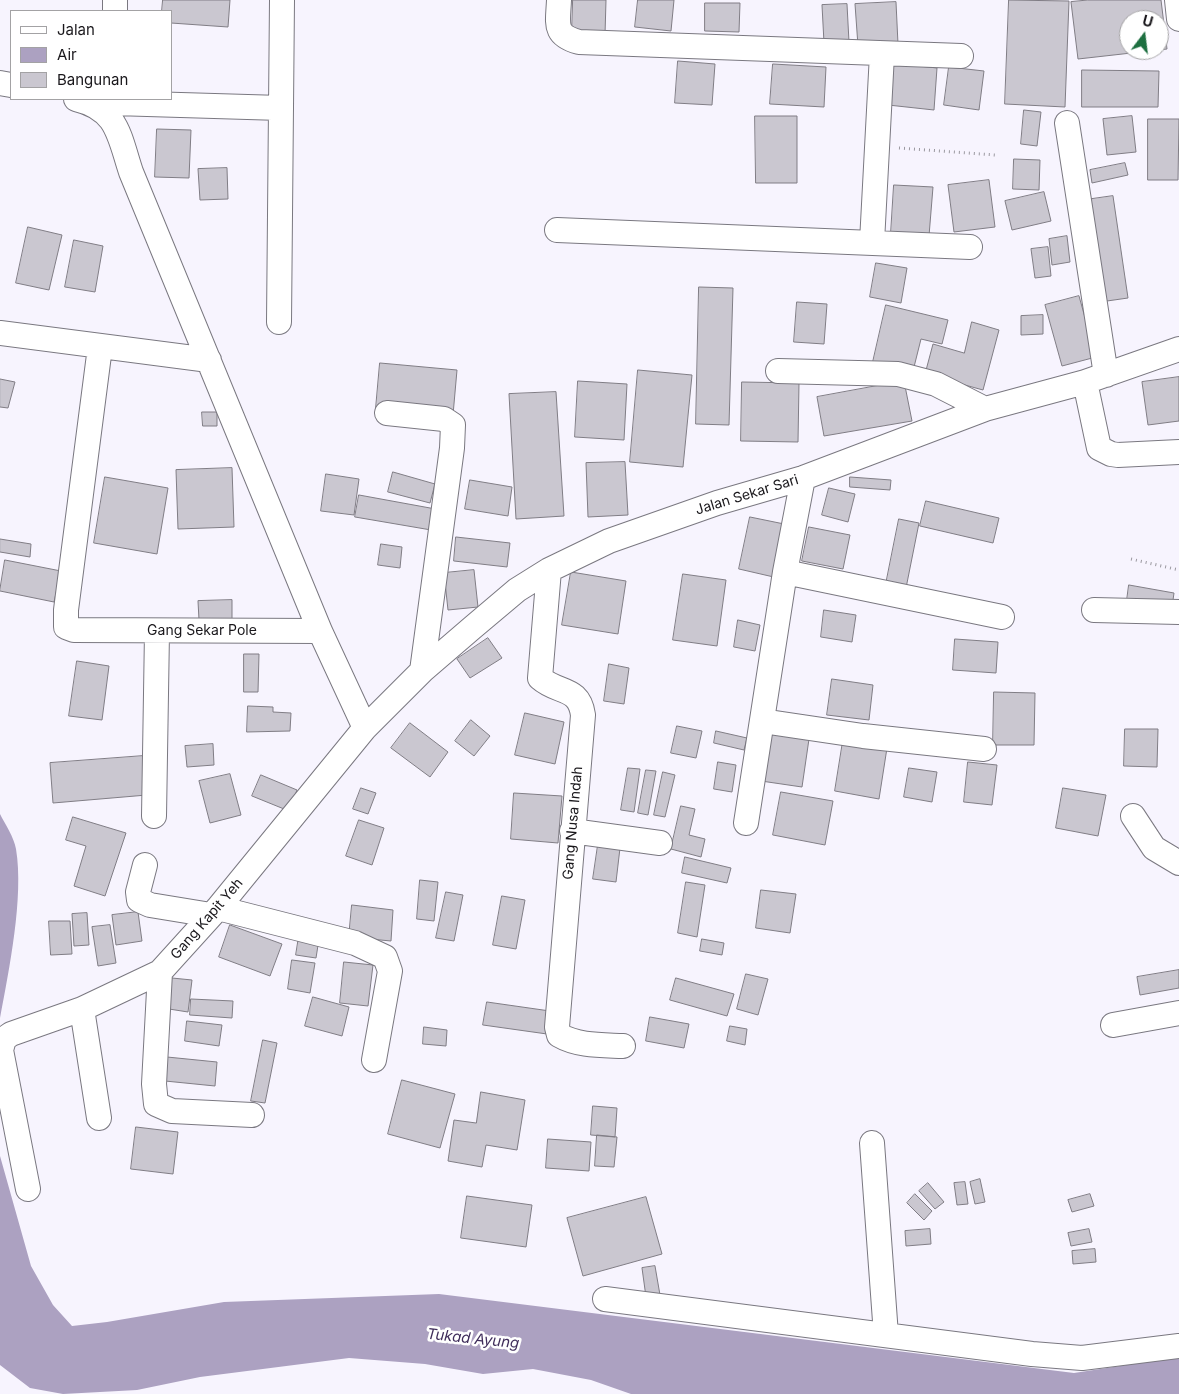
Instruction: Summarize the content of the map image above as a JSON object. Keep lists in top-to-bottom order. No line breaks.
{"streets":{"street":["Jalan Sekar Sari","Gang Sekar Pole","Gang Nusa Indah","Gang Kapit Yeh"]},"crossings":[["Jalan Sekar Sari","Gang Nusa Indah"],["Jalan Sekar Sari","Gang Kapit Yeh"]],"water":["Tukad Ayung"],"legend":["Jalan","Air","Bangunan"],"north":"top"}
